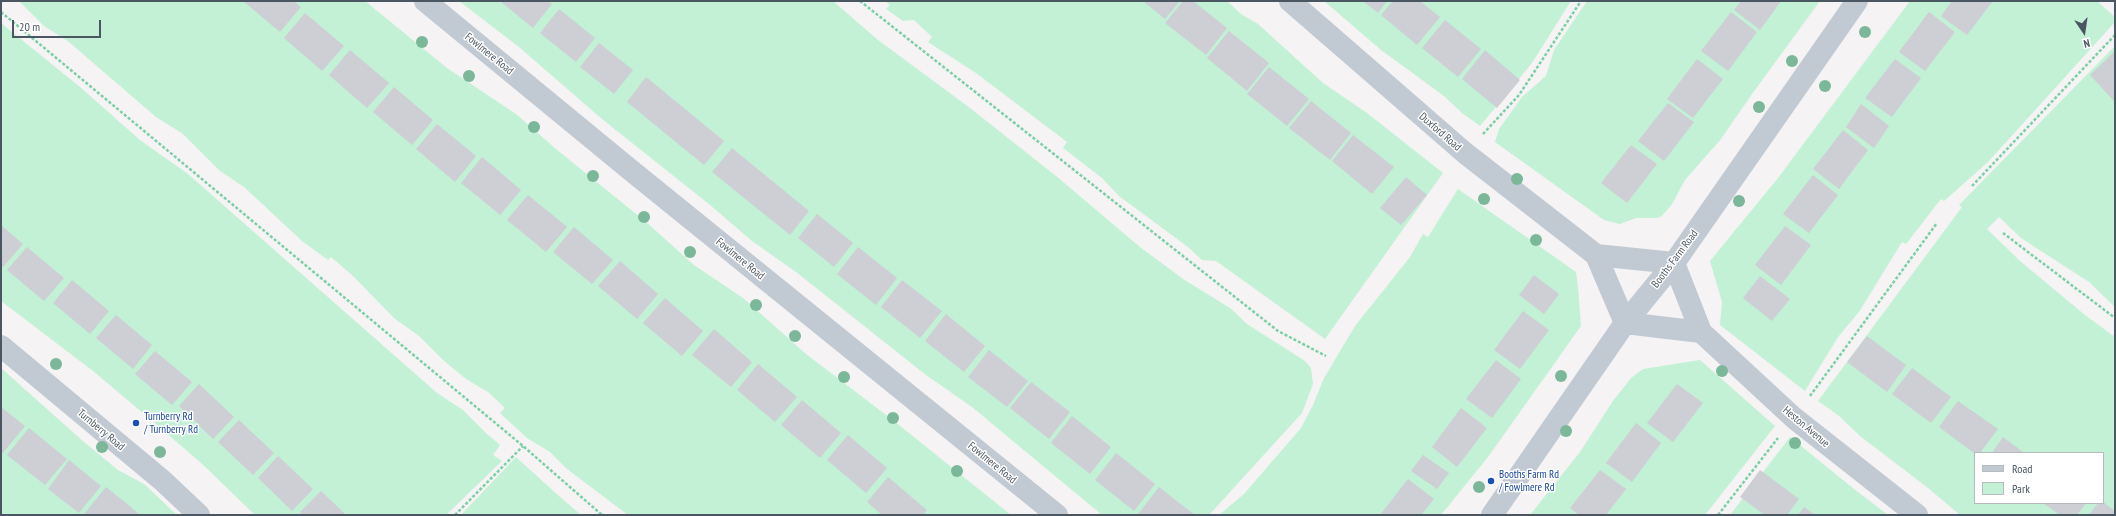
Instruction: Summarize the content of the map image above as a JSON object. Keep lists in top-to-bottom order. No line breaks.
{"streets":{"street":["Fowlmere Road","Duxford Road","Booths Farm Road","Heston Avenue","Turnberry Road"]},"crossings":[["Duxford Road","Booths Farm Road"],["Booths Farm Road","Heston Avenue"]],"places":["Turnberry Rd / Turnberry Rd","Booths Farm Rd / Fowlmere Rd"],"legend":["Road","Park"],"scale_bar":"20 m","north":"bottom"}
